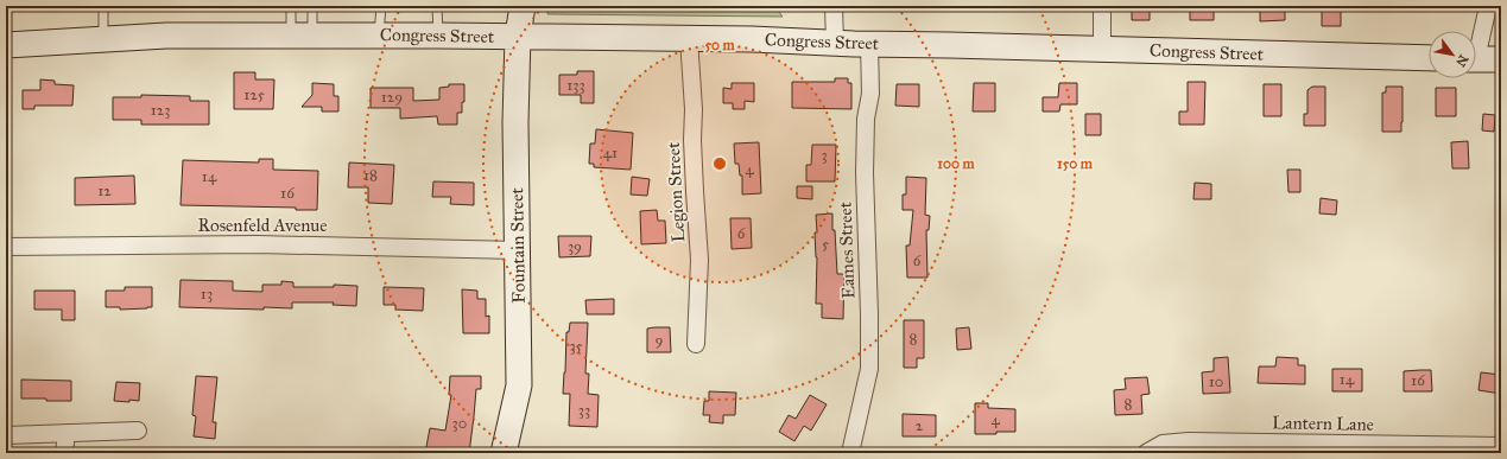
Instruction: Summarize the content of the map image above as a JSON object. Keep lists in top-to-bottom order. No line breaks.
{"streets":{"main road":["Congress Street","Fountain Street"],"street":["Legion Street","Rosenfeld Avenue","Eames Street","Lantern Lane"]},"crossings":[["Congress Street","Legion Street"],["Congress Street","Fountain Street"],["Congress Street","Eames Street"],["Rosenfeld Avenue","Fountain Street"]],"house_numbers":["133","125","129","123","41","3","4","18","14","12","16","6","5","39","6","13","8","9","35","14","16","10","8","33","4","30","2"],"north":"bottom right","rings":["50 m","100 m","150 m"]}
